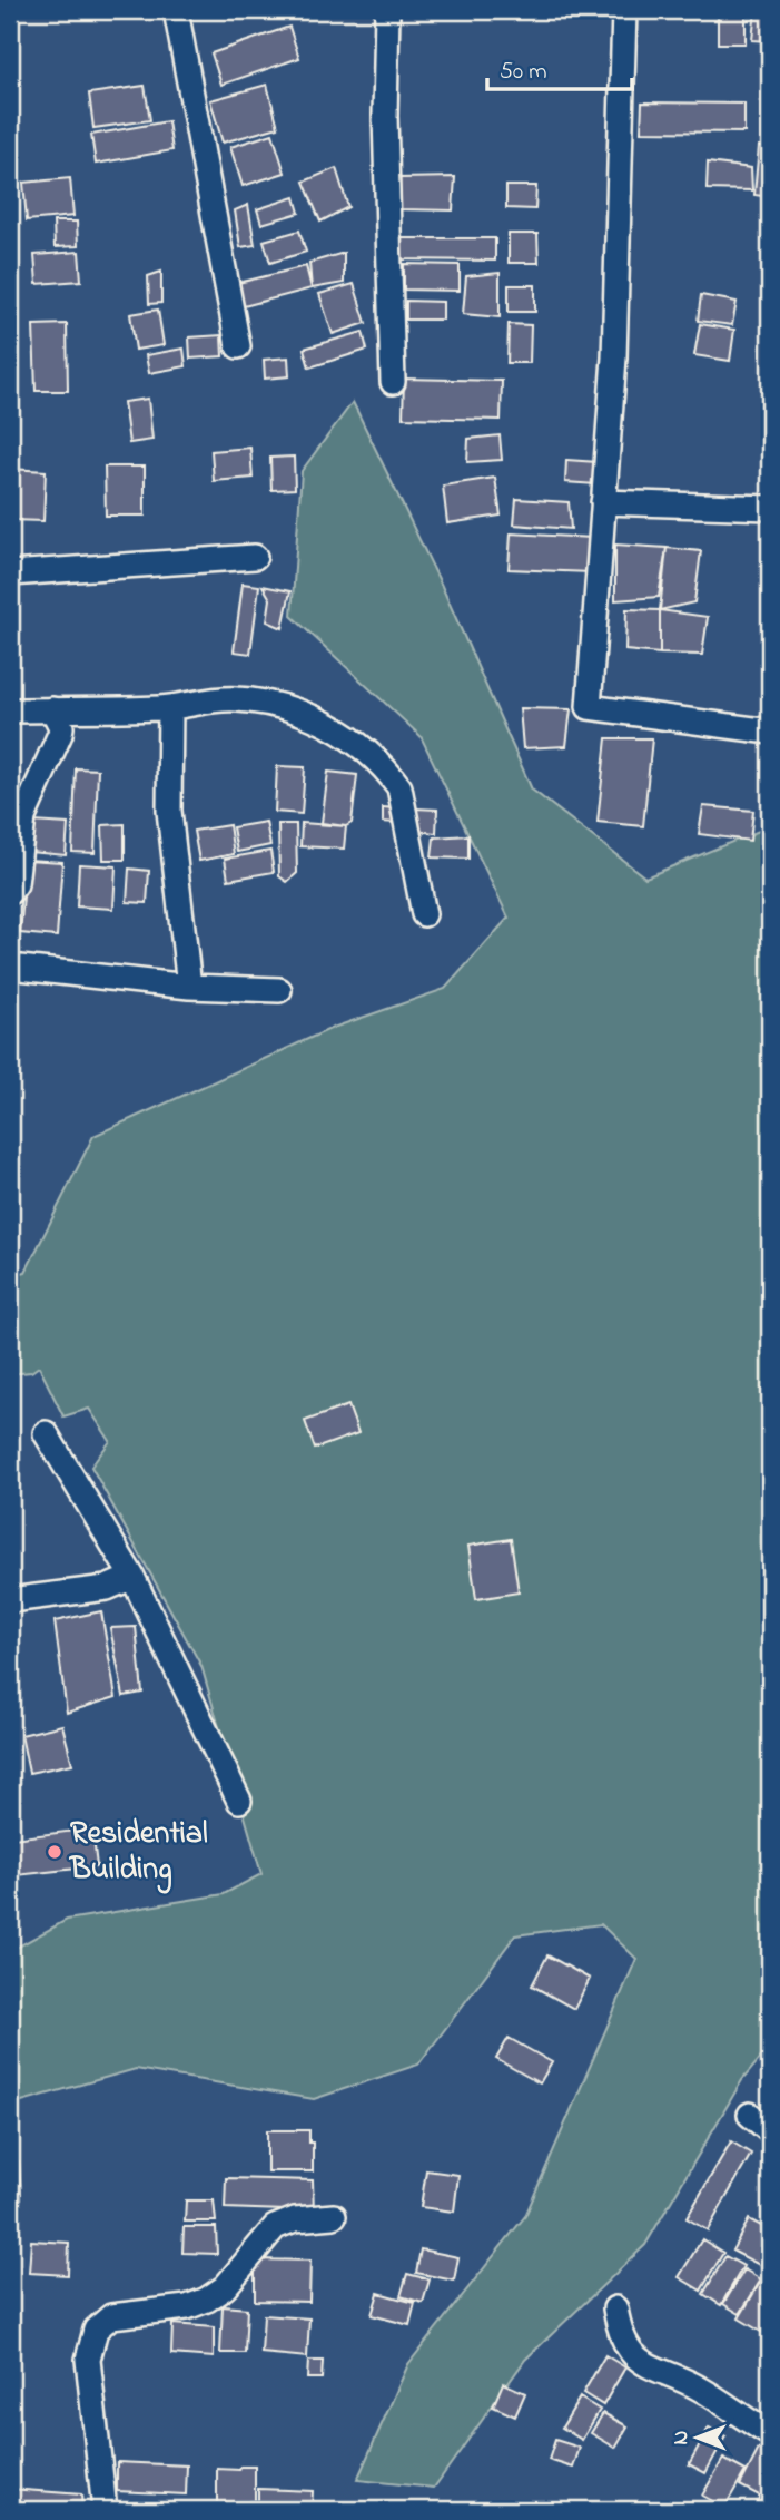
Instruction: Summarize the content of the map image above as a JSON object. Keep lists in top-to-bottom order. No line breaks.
{"places":["Residential Building"],"scale_bar":"50 m","north":"left"}
